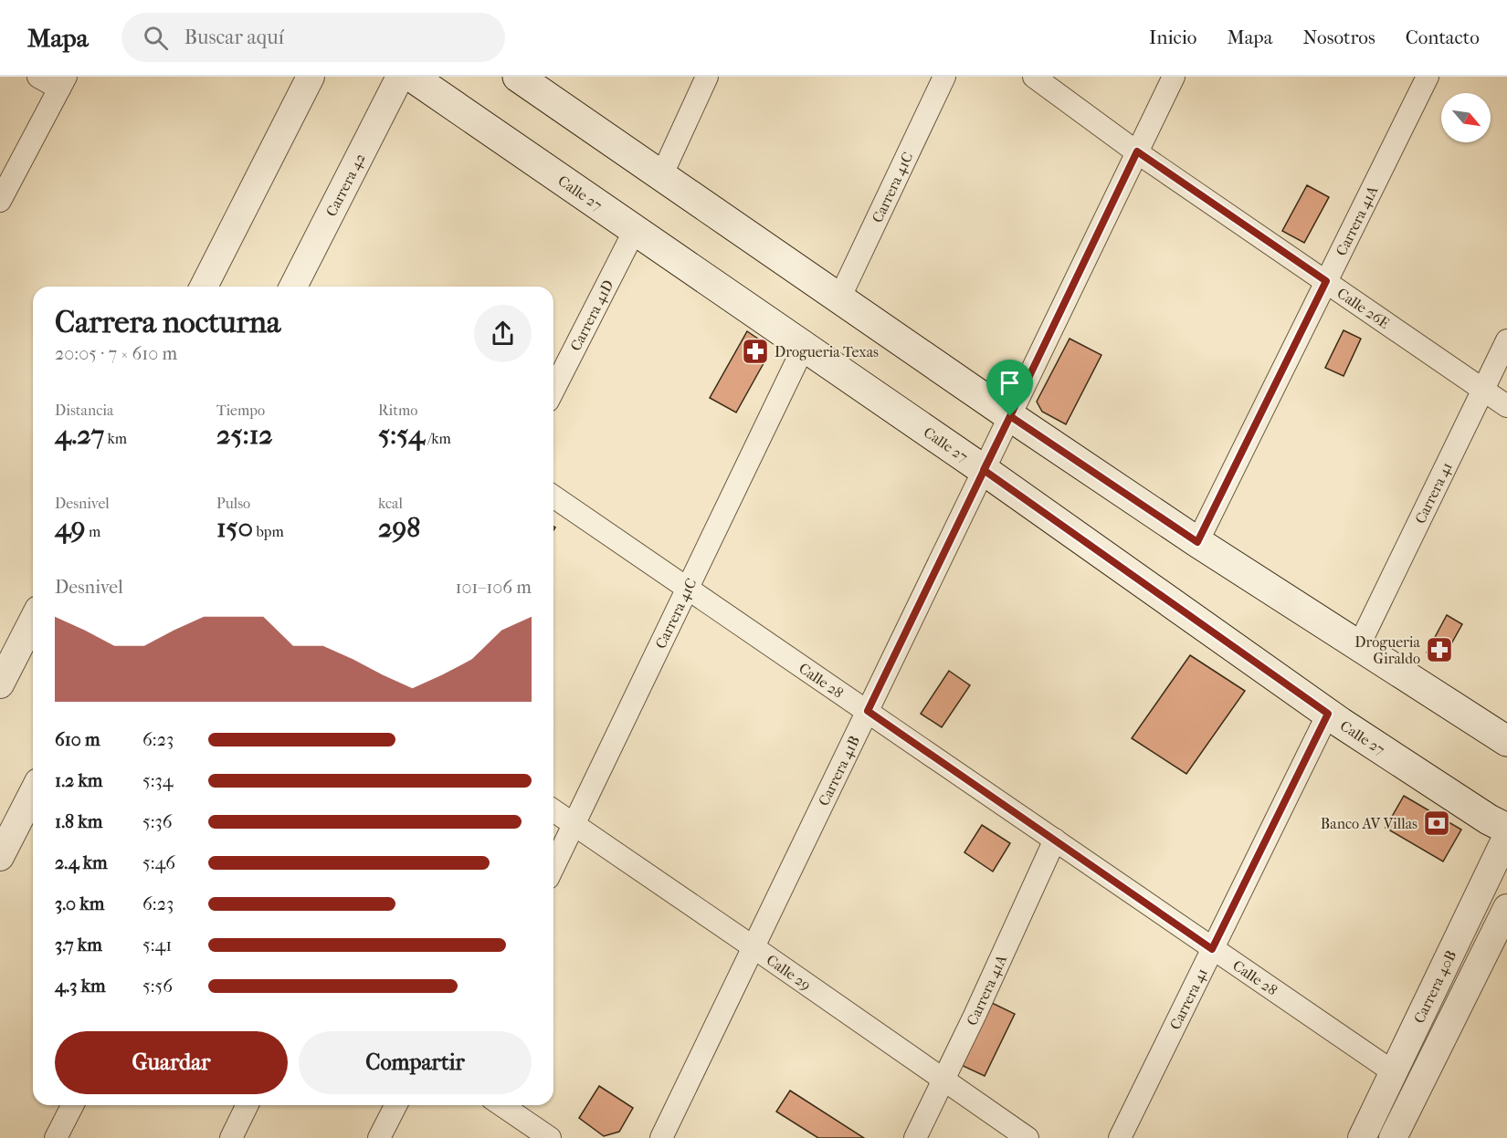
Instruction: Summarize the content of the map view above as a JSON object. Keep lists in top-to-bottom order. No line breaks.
{"streets":{"main road":["Calle 27"],"street":["Carrera 42","Carrera 41C","Carrera 41A","Calle 26E","Carrera 41D","Carrera 41","Calle 28","Carrera 41B","Calle 29","Carrera 40B"]},"crossings":[["Carrera 41C","Calle 27"],["Carrera 41C","Calle 28"],["Carrera 41C","Calle 29"],["Calle 27","Carrera 41D"],["Calle 27","Carrera 41"],["Calle 27","Carrera 41B"],["Carrera 41A","Calle 26E"],["Carrera 41A","Calle 28"],["Carrera 41A","Calle 29"],["Calle 26E","Carrera 41"],["Calle 26E","Carrera 41B"],["Carrera 41","Calle 28"],["Calle 28","Carrera 41B"],["Calle 28","Carrera 40B"],["Carrera 41B","Calle 29"]],"places":{"pharmacy":["Drogueria Texas","Drogueria Giraldo"],"bank":["Banco AV Villas"]},"north":"bottom right","page":{"header":"Mapa","search":"Buscar aquí","nav":["Inicio","Mapa","Nosotros","Contacto"],"heading":["Carrera nocturna","20:05 · 7 × 610 m"],"stats":[["Distancia","4.27 km"],["Tiempo","25:12"],["Ritmo","5:54 /km"],["Desnivel","49 m"],["Pulso","150 bpm"],["kcal","298"]],"chart":["Desnivel","101–106 m"],"list":[{"name":"610 m","note":"6:23"},{"name":"1.2 km","note":"5:34"},{"name":"1.8 km","note":"5:36"},{"name":"2.4 km","note":"5:46"},{"name":"3.0 km","note":"6:23"},{"name":"3.7 km","note":"5:41"},{"name":"4.3 km","note":"5:56"}],"buttons":["Guardar","Compartir"]}}
